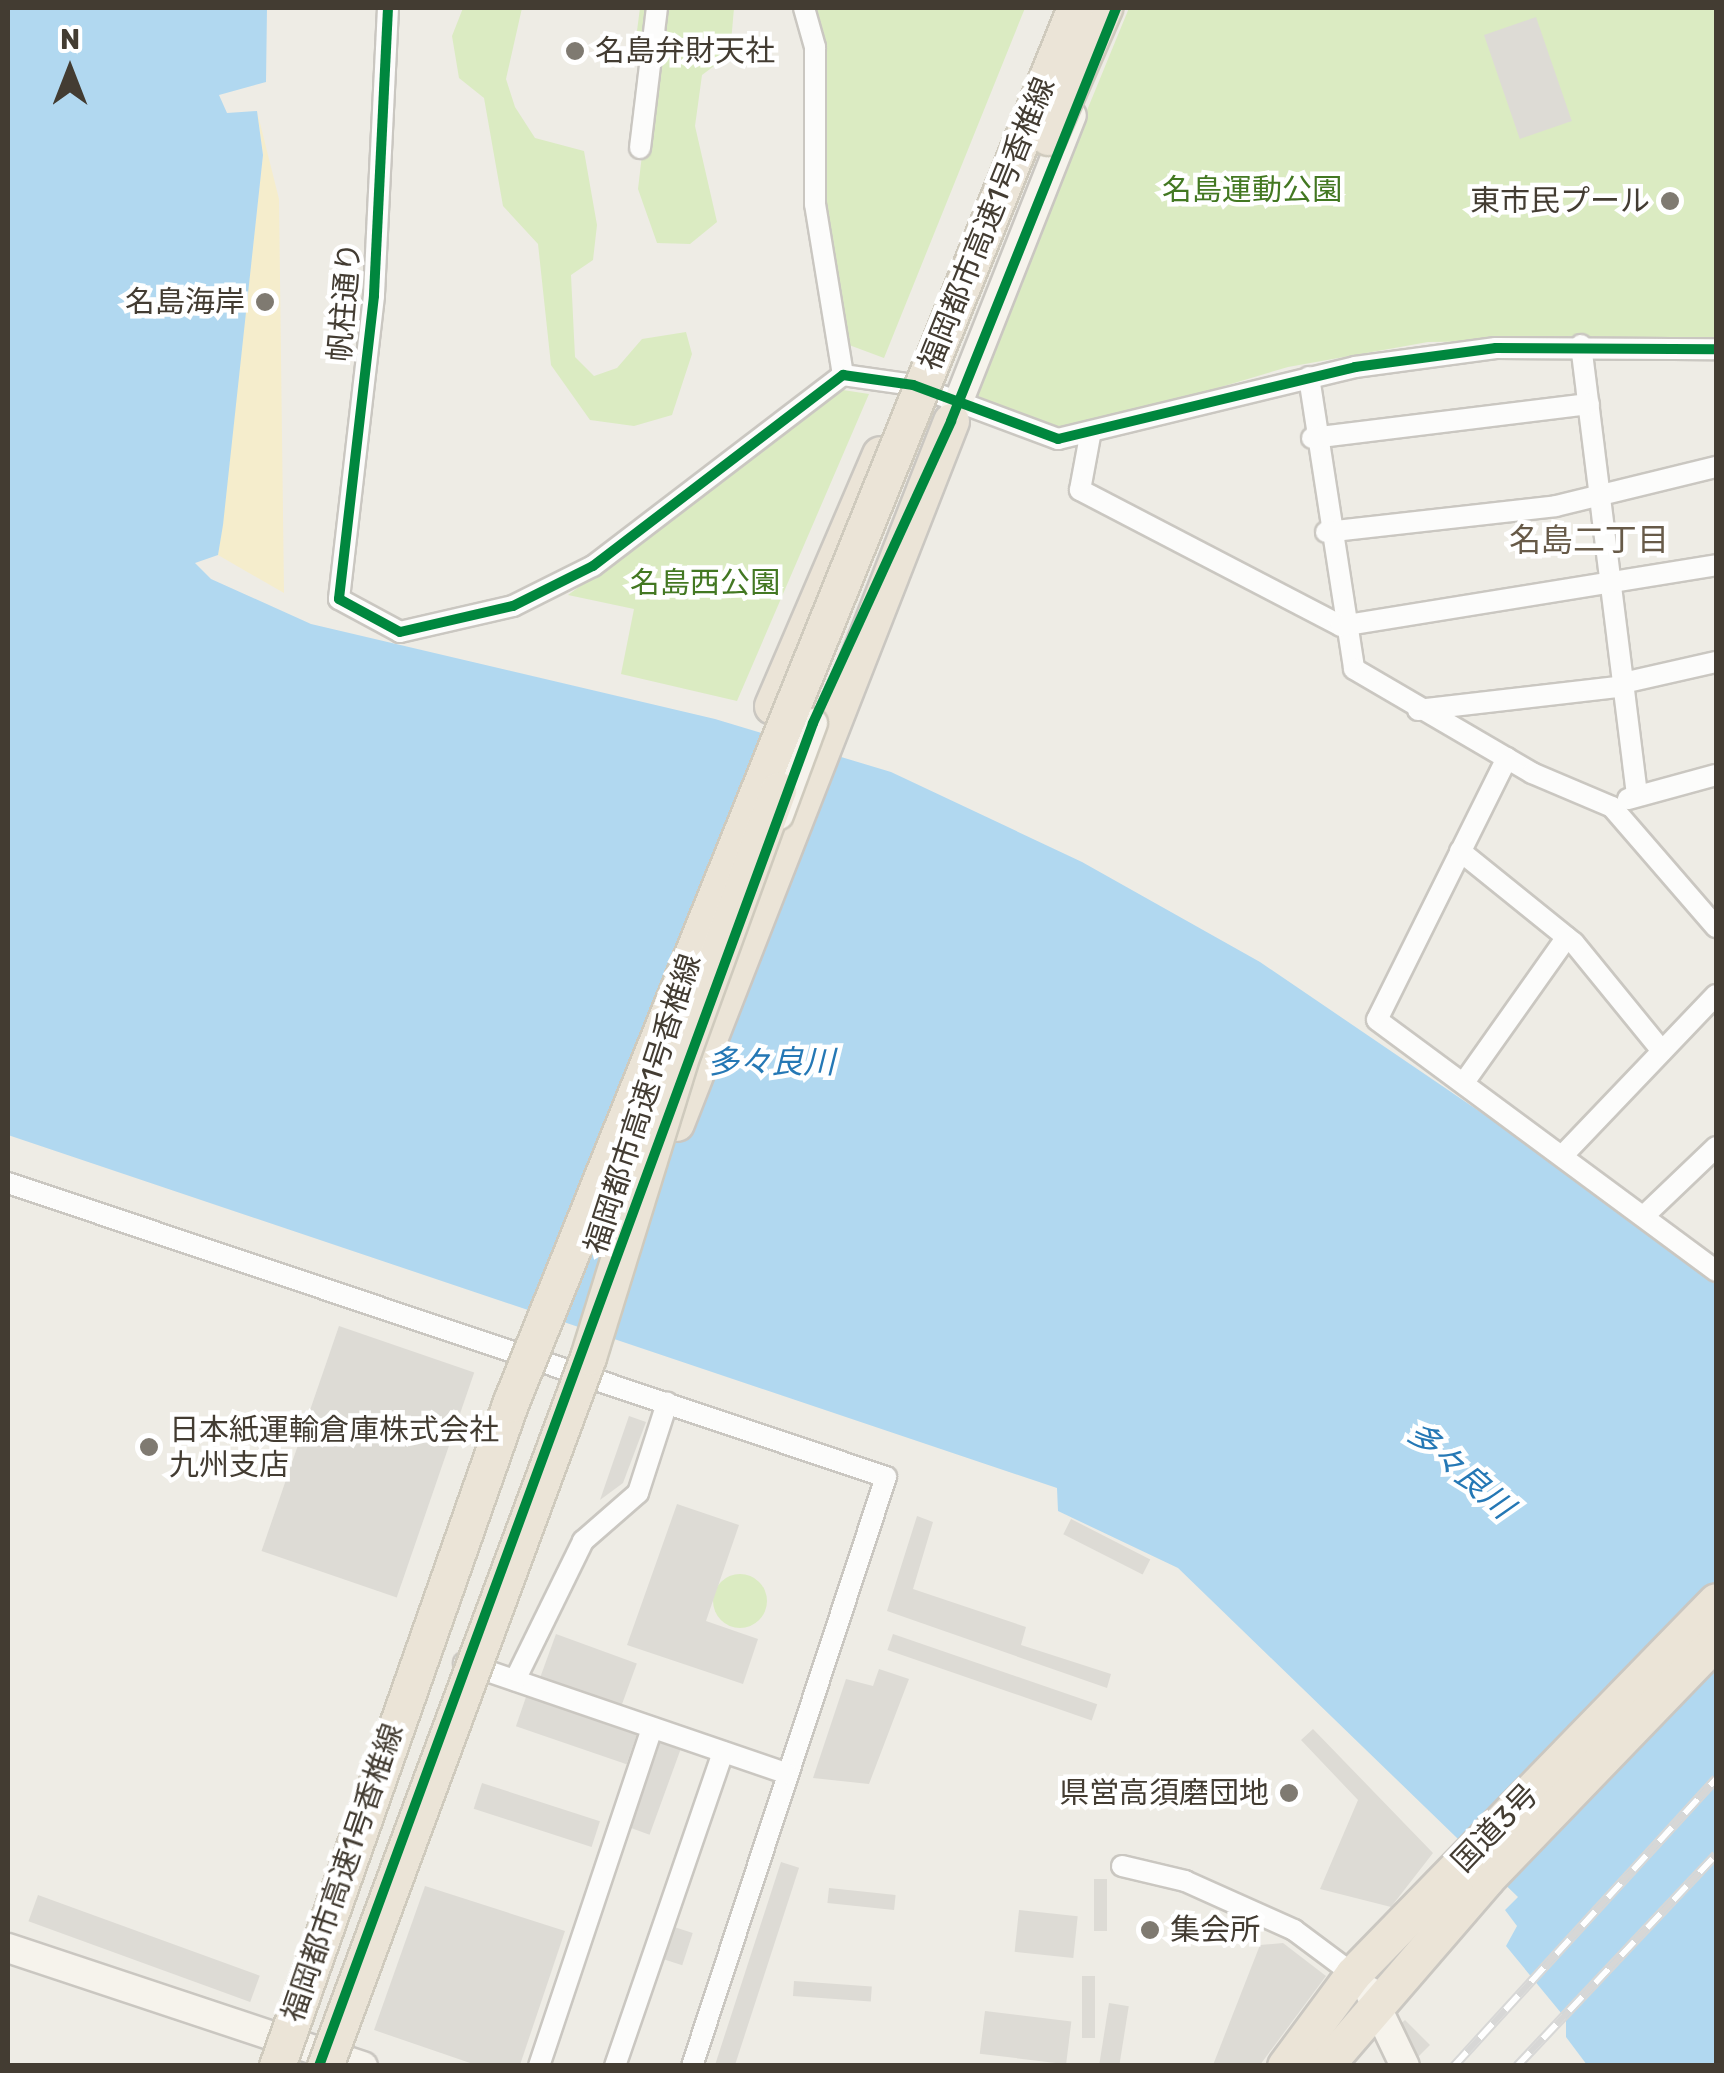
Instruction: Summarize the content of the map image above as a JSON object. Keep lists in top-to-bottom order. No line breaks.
{"streets":{"highway":["福岡都市高速1号香椎線","国道3号"],"street":["帆柱通り"]},"districts":["名島二丁目"],"water":["多々良川"],"parks":["名島運動公園","名島西公園"],"places":["名島弁財天社","東市民プール","名島海岸","日本紙運輸倉庫株式会社 九州支店","県営高須磨団地","集会所"],"north":"top"}
